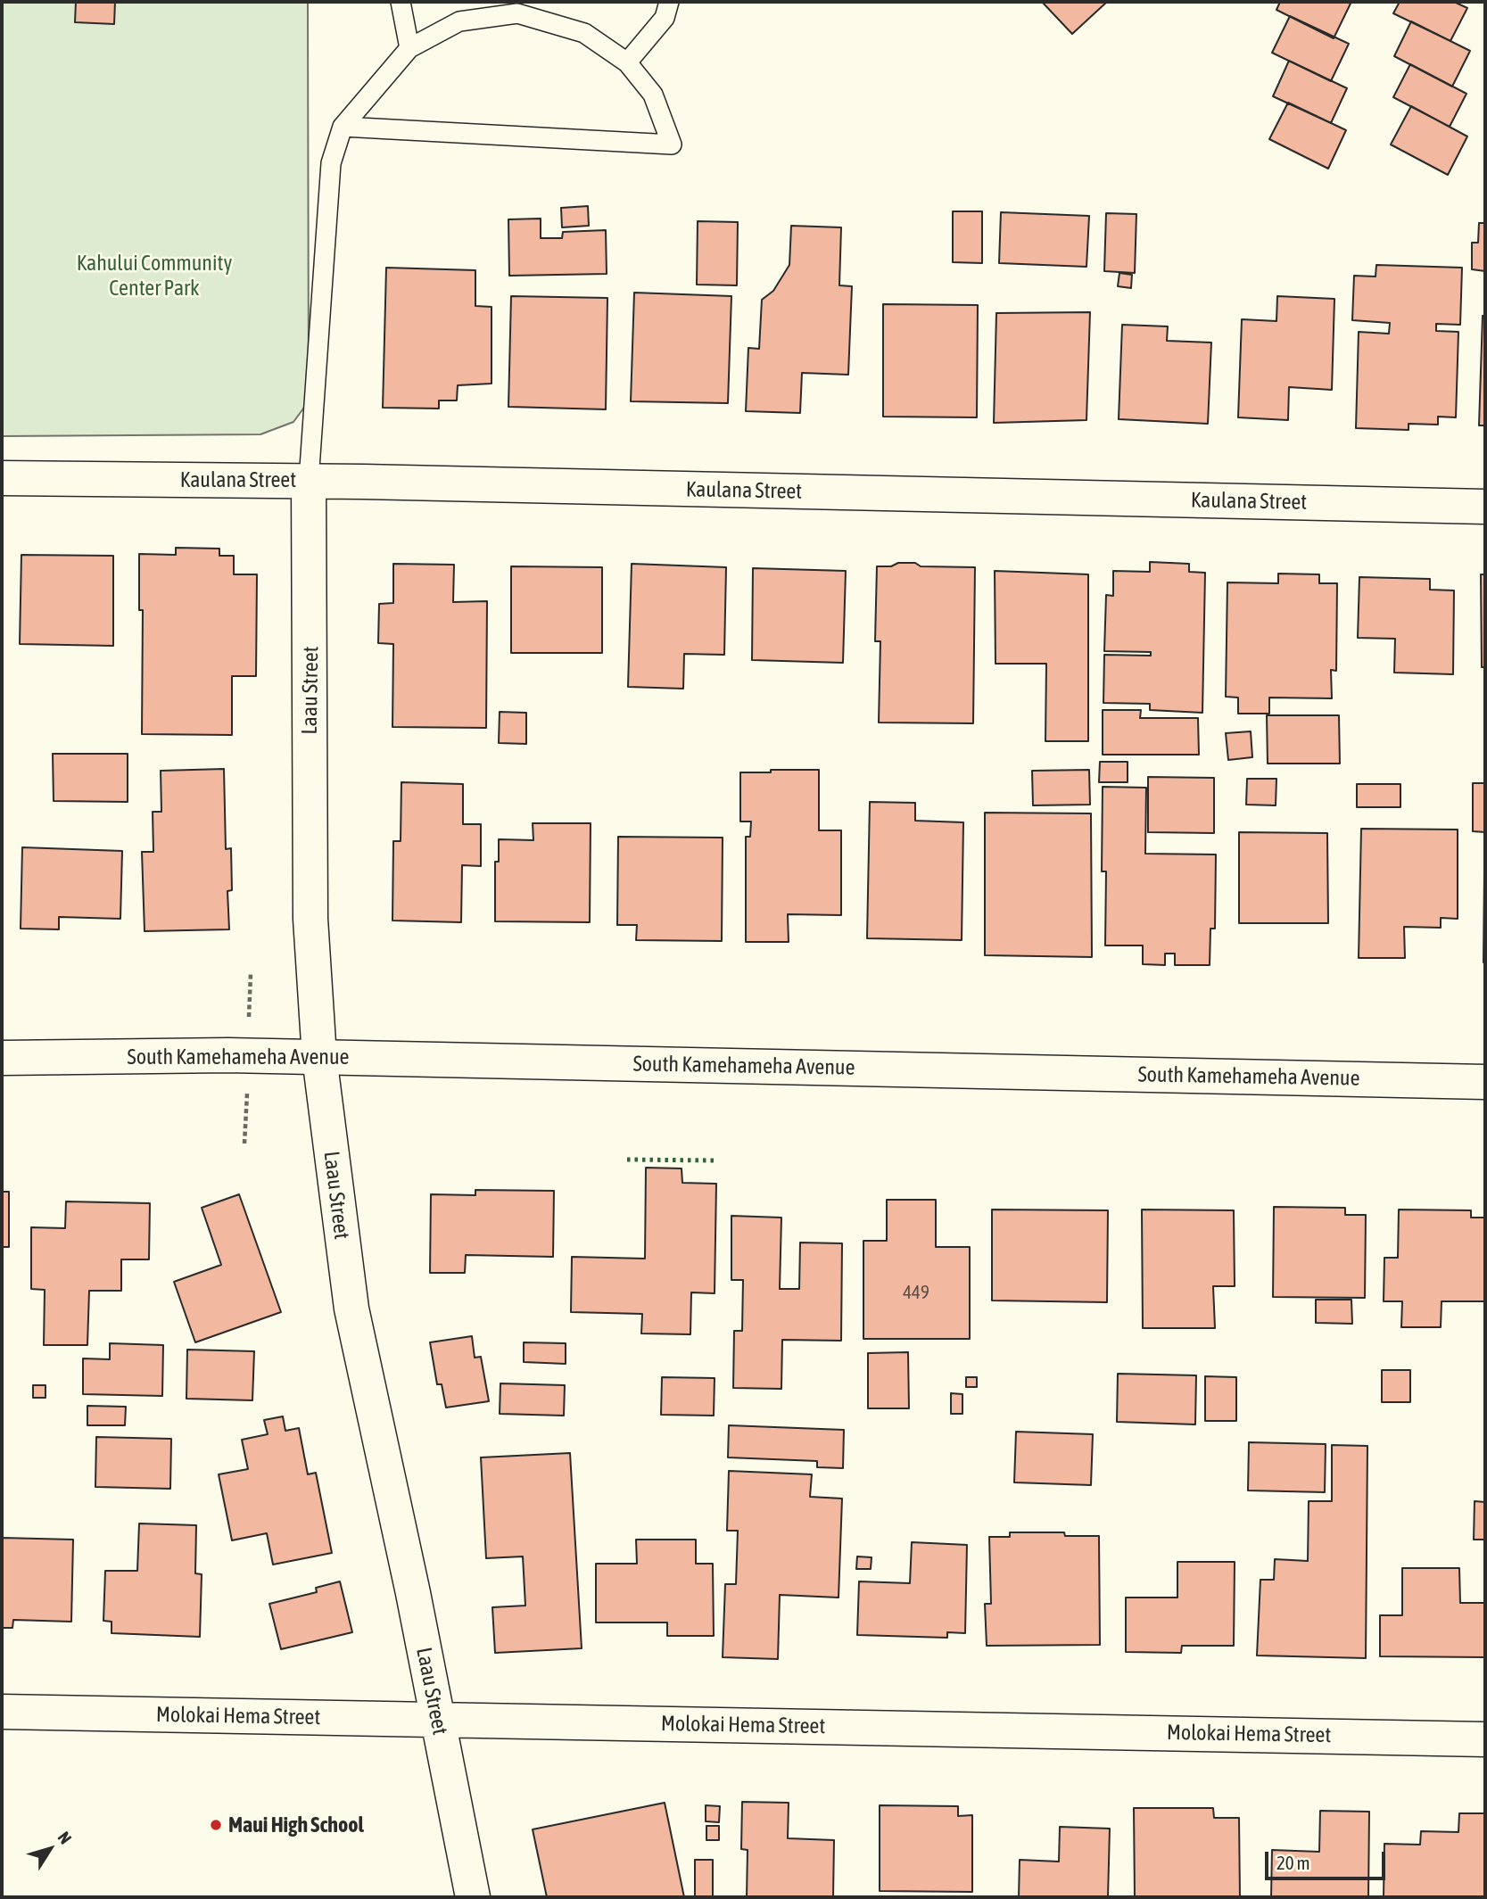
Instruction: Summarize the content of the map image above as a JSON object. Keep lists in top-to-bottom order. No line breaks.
{"streets":{"street":["Kaulana Street","Laau Street","South Kamehameha Avenue","Molokai Hema Street"]},"crossings":[["Kaulana Street","Laau Street"],["Laau Street","South Kamehameha Avenue"],["Laau Street","Molokai Hema Street"]],"parks":["Kahului Community Center Park"],"places":["Maui High School"],"house_numbers":["449"],"scale_bar":"20 m","north":"top right"}
